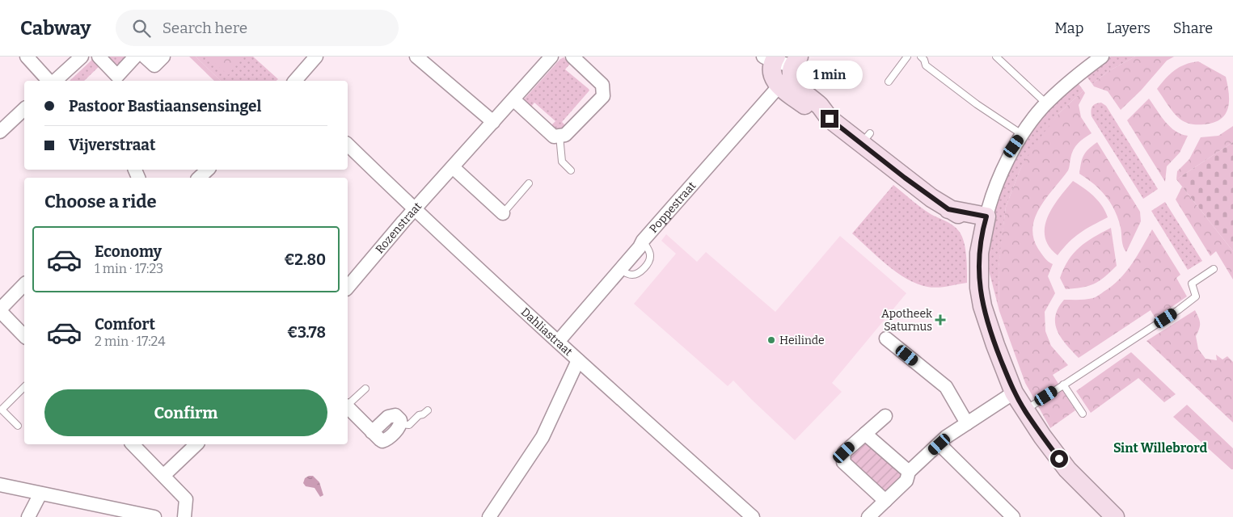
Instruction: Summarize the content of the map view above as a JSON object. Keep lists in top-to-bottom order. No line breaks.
{"streets":{"street":["Poppestraat","Rozenstraat","Dahliastraat"]},"crossings":[["Poppestraat","Dahliastraat"],["Rozenstraat","Dahliastraat"]],"districts":["Sint Willebrord"],"places":{"health":["Apotheek Saturnus"],"other":["Heilinde"]},"page":{"header":"Cabway","search":"Search here","nav":["Map","Layers","Share"],"bubble":"1 min","banner":["Pastoor Bastiaansensingel","Vijverstraat"],"heading":"Choose a ride","list":[{"name":"Economy","note":"1 min · 17:23","value":"€2.80"},{"name":"Comfort","note":"2 min · 17:24","value":"€3.78"}],"buttons":"Confirm"}}
